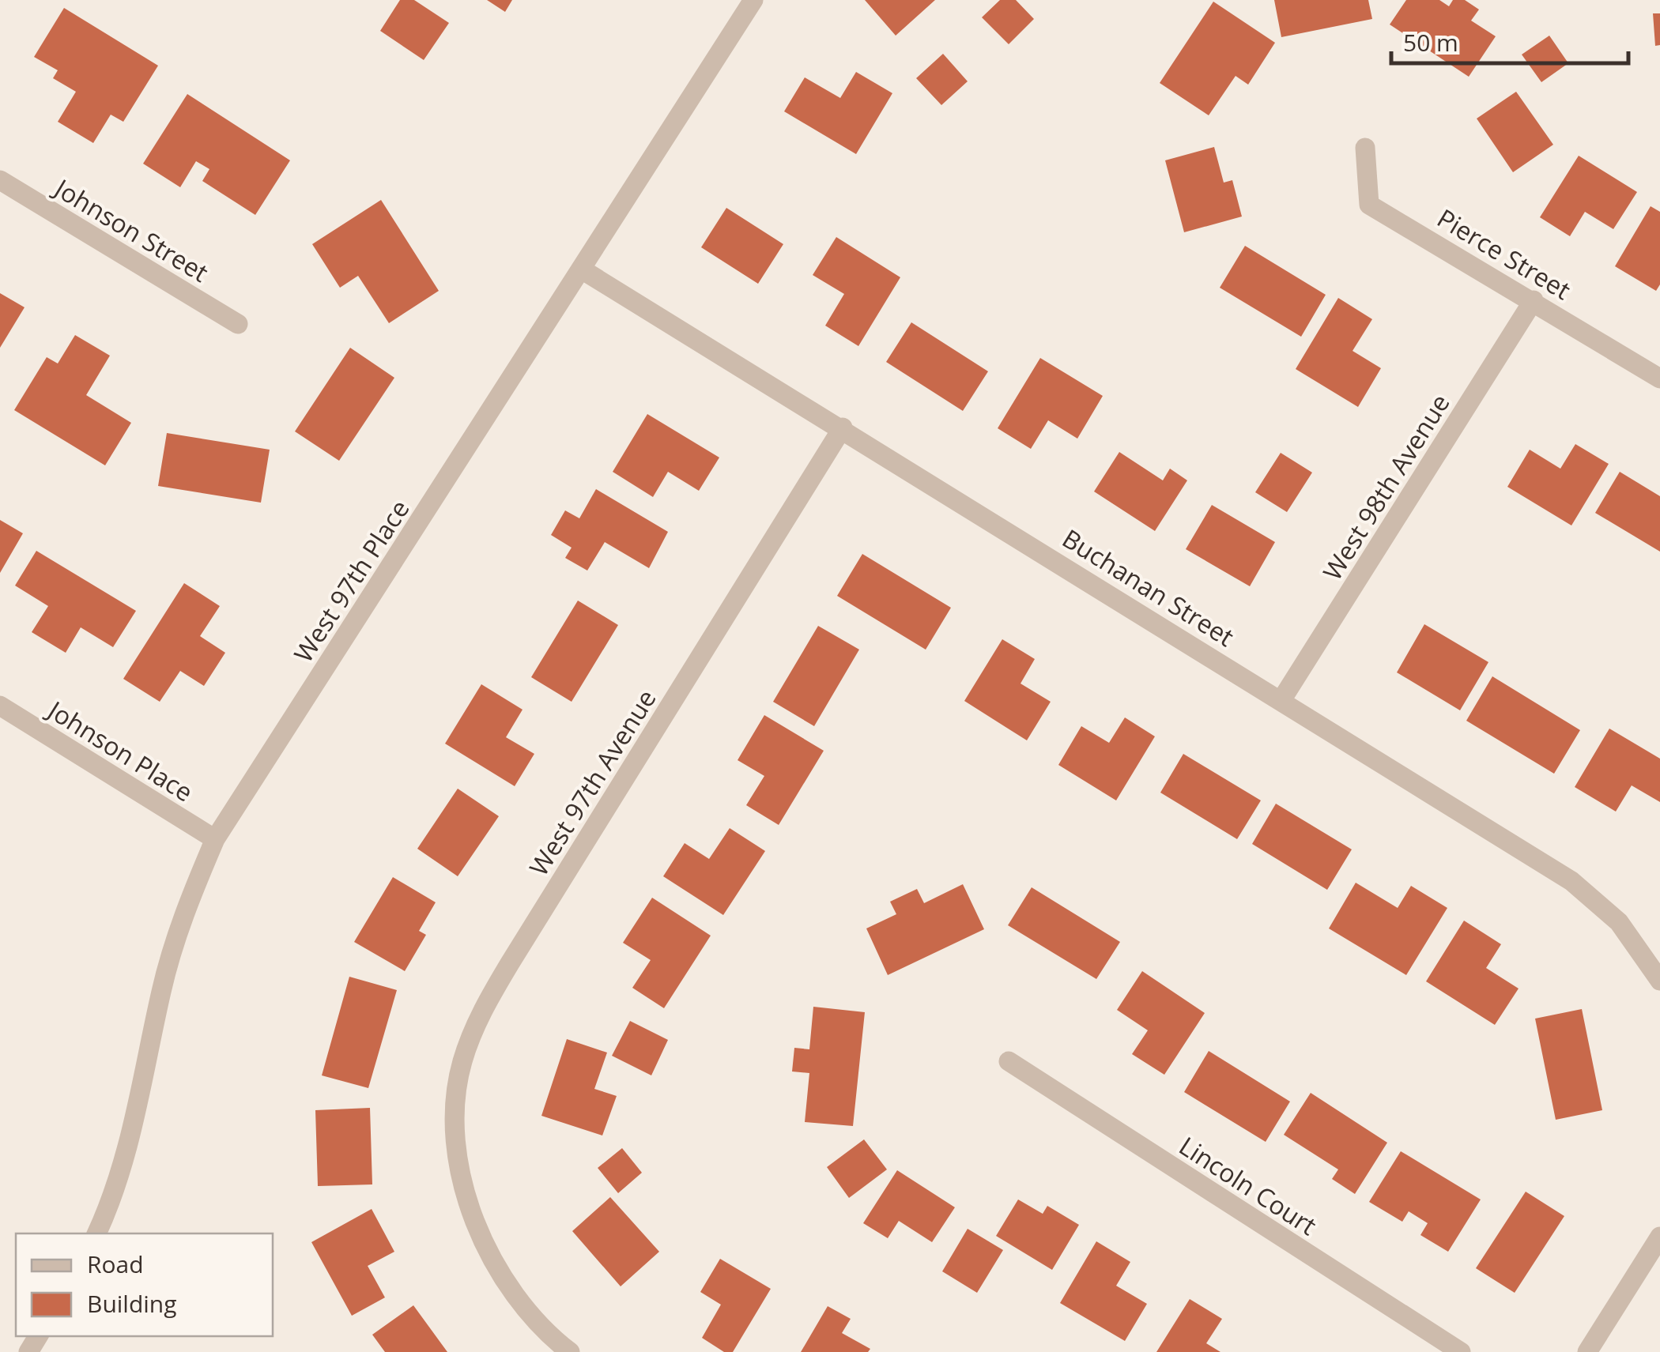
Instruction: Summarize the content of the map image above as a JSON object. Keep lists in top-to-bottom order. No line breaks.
{"streets":{"street":["Johnson Street","Pierce Street","West 98th Avenue","West 97th Place","Buchanan Street","Johnson Place","West 97th Avenue","Lincoln Court"]},"crossings":[["Pierce Street","West 98th Avenue"],["West 98th Avenue","Buchanan Street"],["West 97th Place","Buchanan Street"],["West 97th Place","Johnson Place"],["Buchanan Street","West 97th Avenue"]],"legend":["Road","Building"],"scale_bar":"50 m"}
